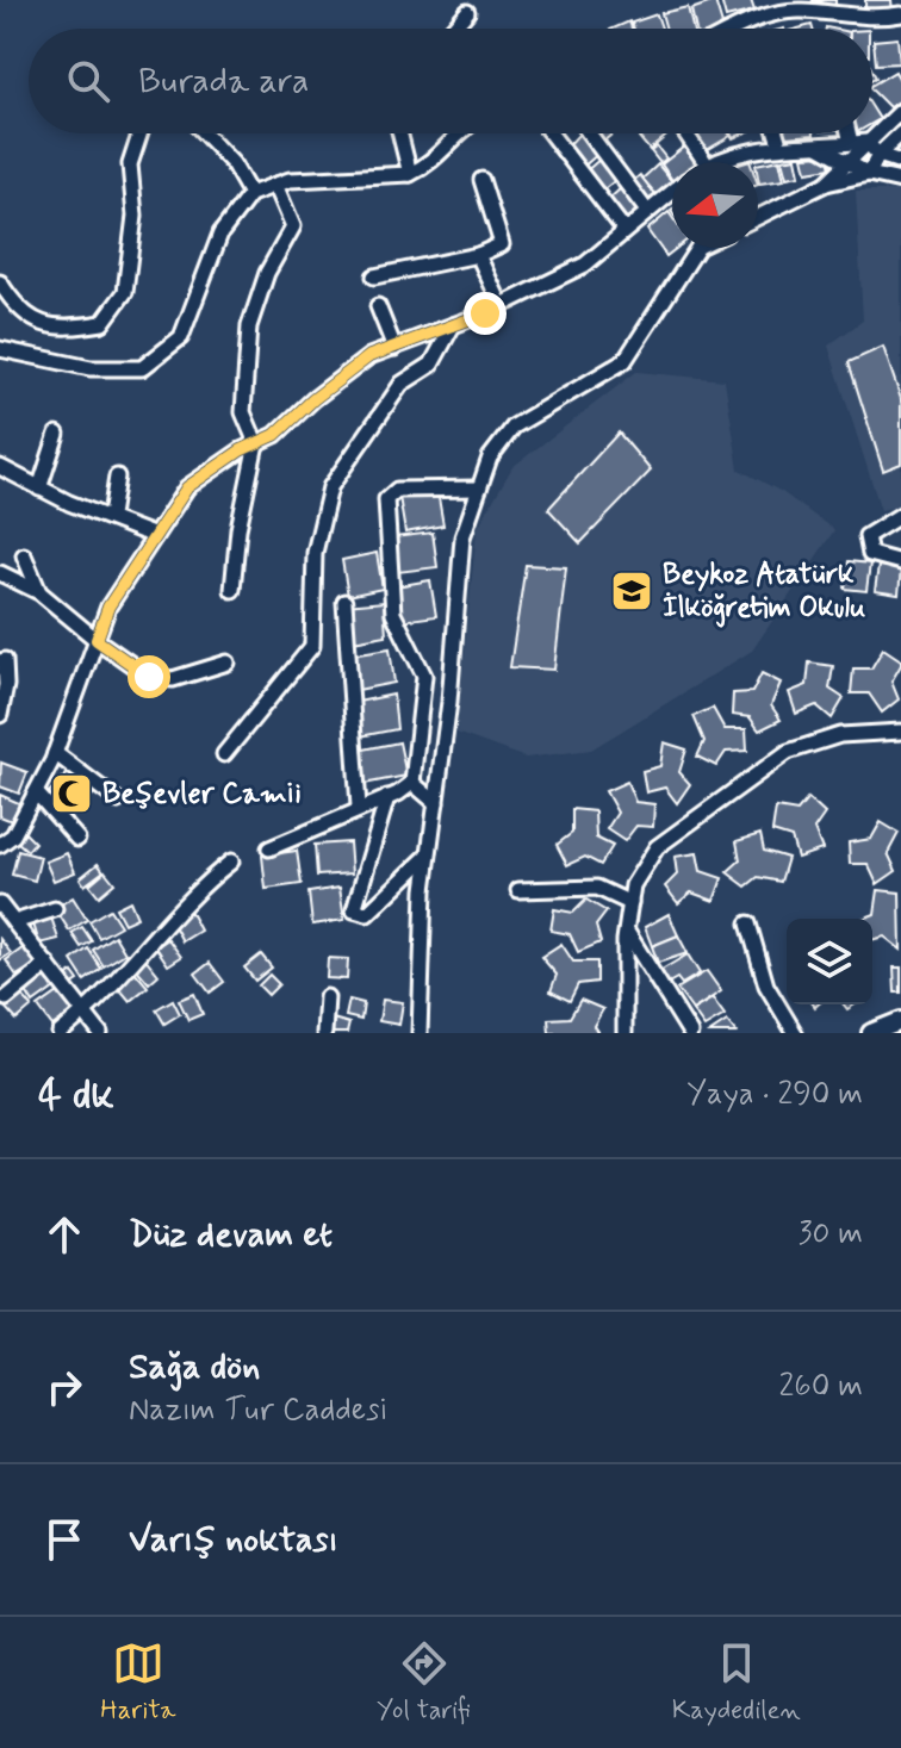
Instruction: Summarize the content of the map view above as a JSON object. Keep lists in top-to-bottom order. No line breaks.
{"places":{"school or university":["Beykoz Atatürk İlköğretim Okulu"],"mosque":["Beşevler Camii"]},"north":"left","page":{"search":"Burada ara","heading":["4 dk","Yaya · 290 m"],"list":[["Düz devam et","30 m"],["Sağa dön","Nazım Tur Caddesi","260 m"],"Varış noktası"],"nav":["Harita","Yol tarifi","Kaydedilen"]}}
